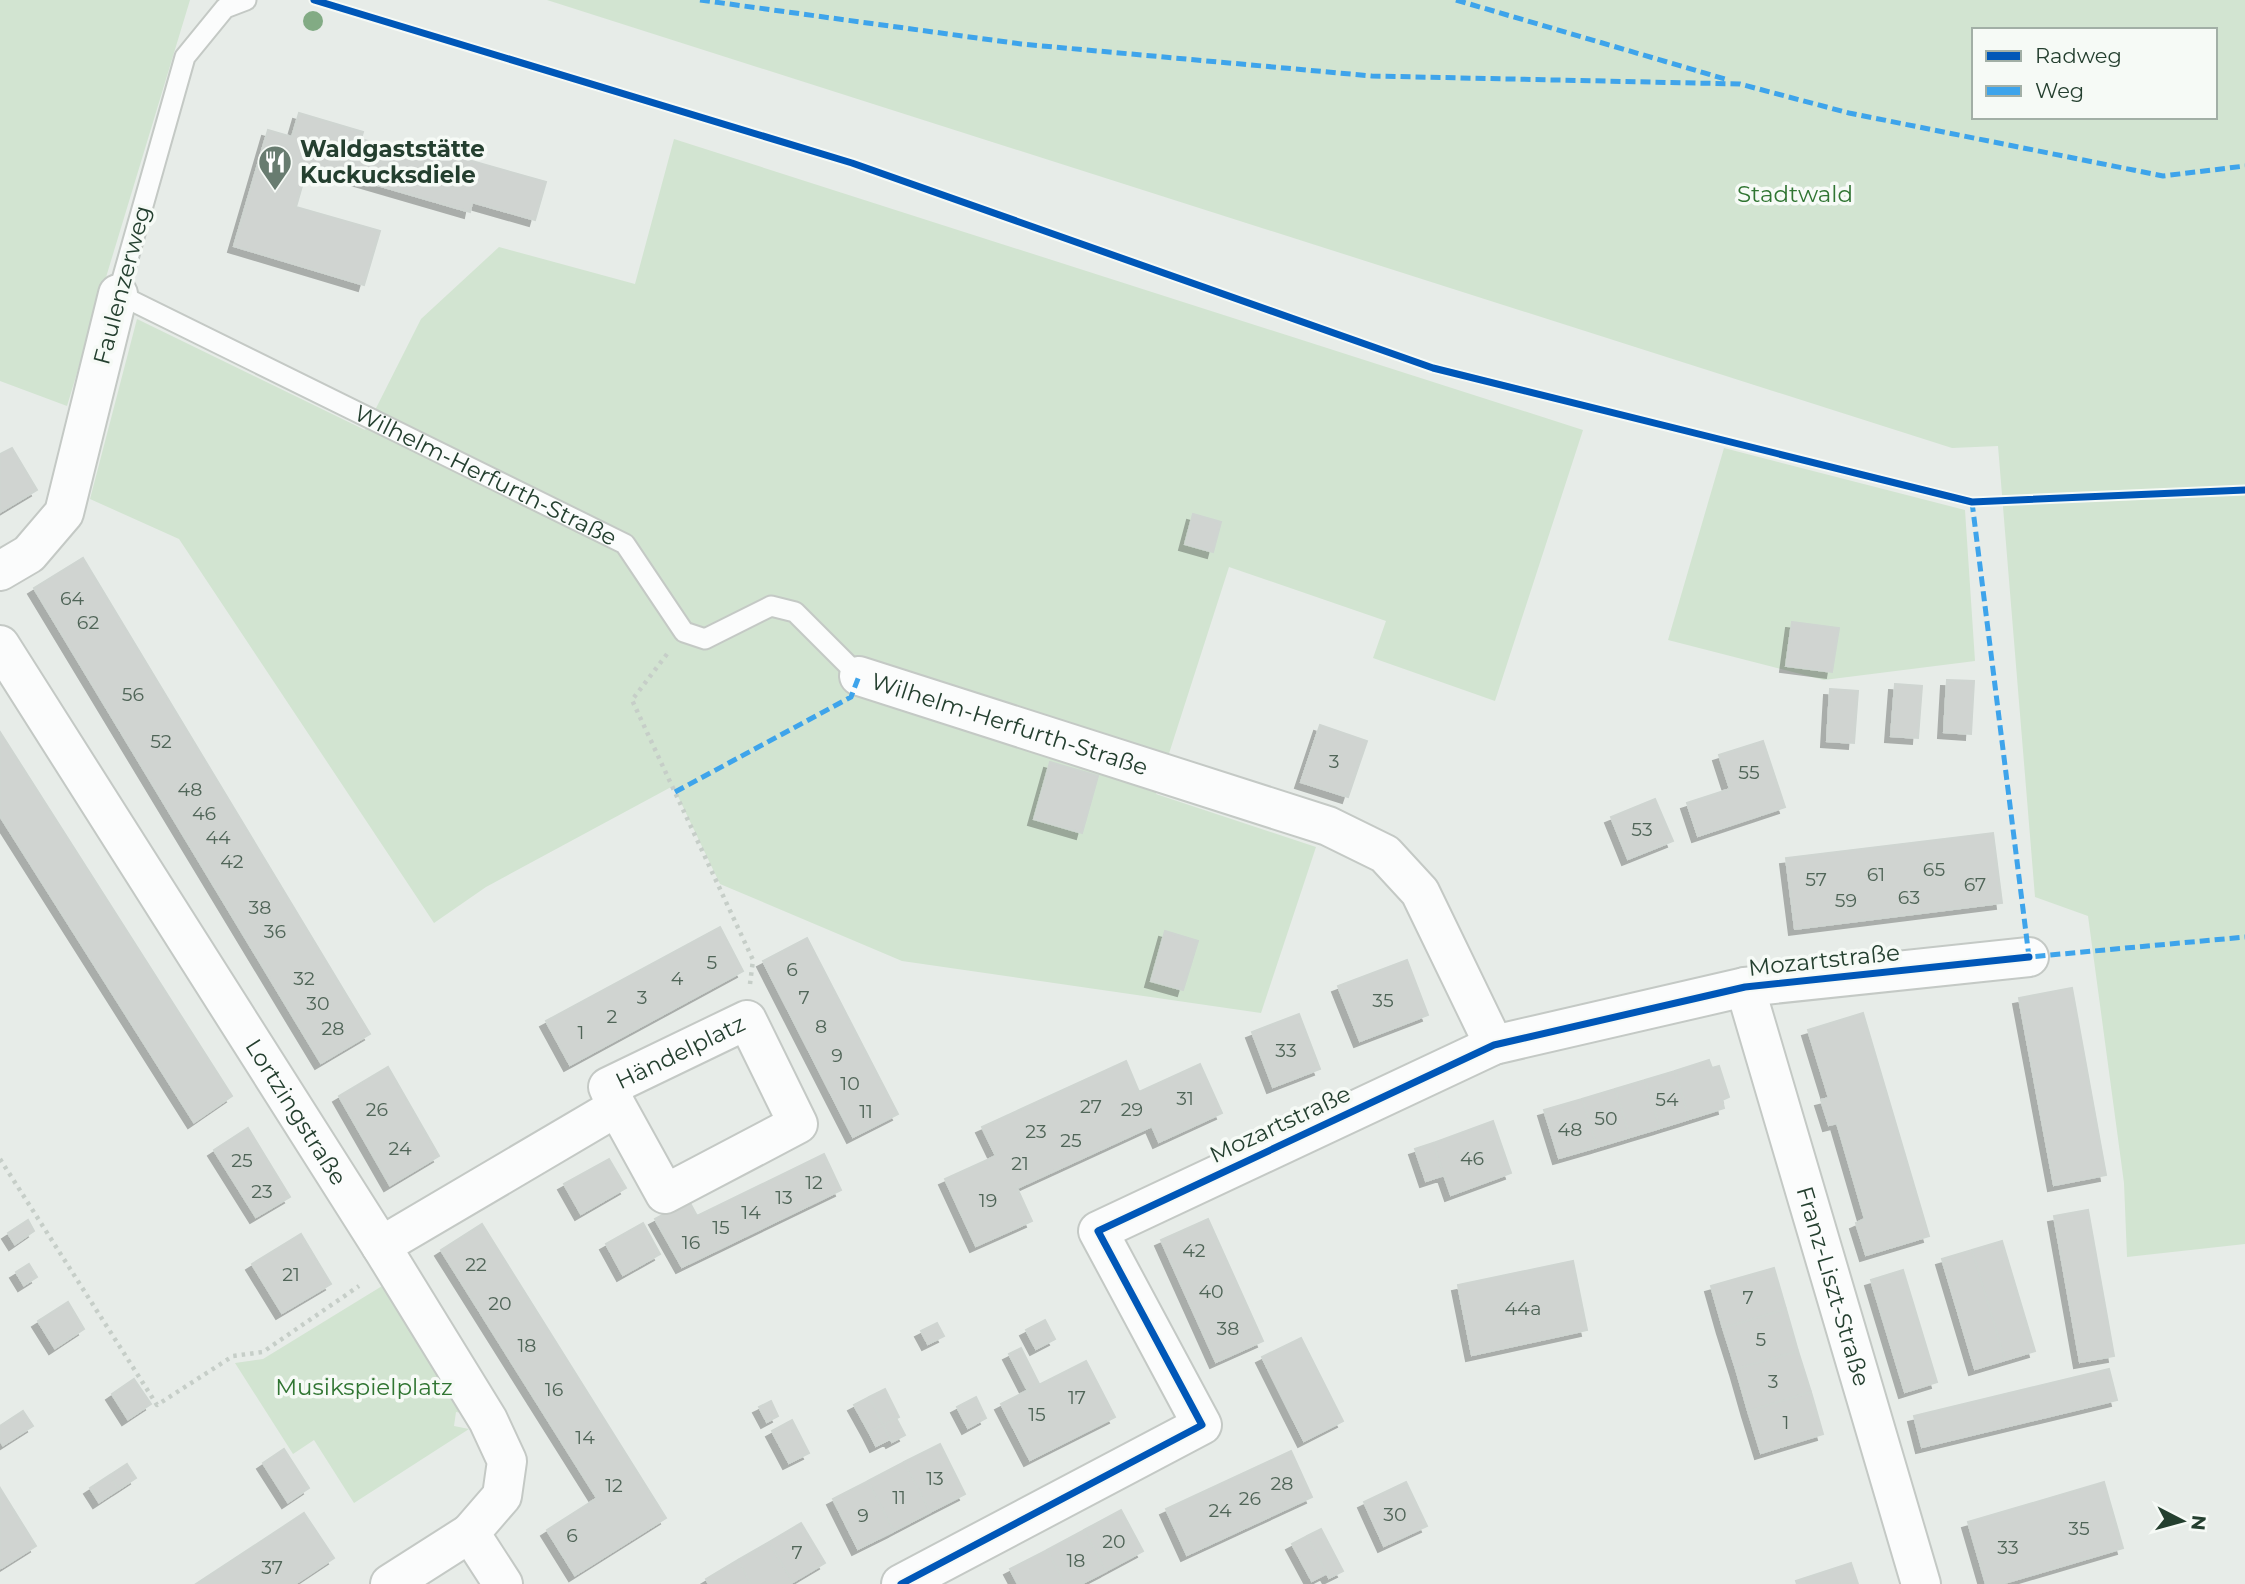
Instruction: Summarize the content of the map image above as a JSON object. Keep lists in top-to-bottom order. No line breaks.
{"streets":{"street":["Faulenzerweg","Wilhelm-Herfurth-Straße","Mozartstraße","Händelplatz","Lortzingstraße","Franz-Liszt-Straße"]},"crossings":[["Faulenzerweg","Wilhelm-Herfurth-Straße"],["Wilhelm-Herfurth-Straße","Mozartstraße"],["Mozartstraße","Franz-Liszt-Straße"],["Händelplatz","Lortzingstraße"]],"parks":["Stadtwald","Musikspielplatz"],"places":{"restaurant":["Waldgaststätte Kuckucksdiele"]},"house_numbers":["64","62","56","52","3","55","48","46","53","44","42","65","61","57","67","63","59","38","36","5","6","32","4","3","7","35","30","2","8","28","1","33","9","10","31","54","27","26","29","11","50","48","23","25","24","46","25","21","12","23","13","19","14","15","16","42","22","21","40","7","20","44a","38","5","18","3","16","17","15","1","14","13","28","12","11","26","24","30","9","35","6","20","33","7","18","37"],"legend":["Radweg","Weg"],"north":"right"}
